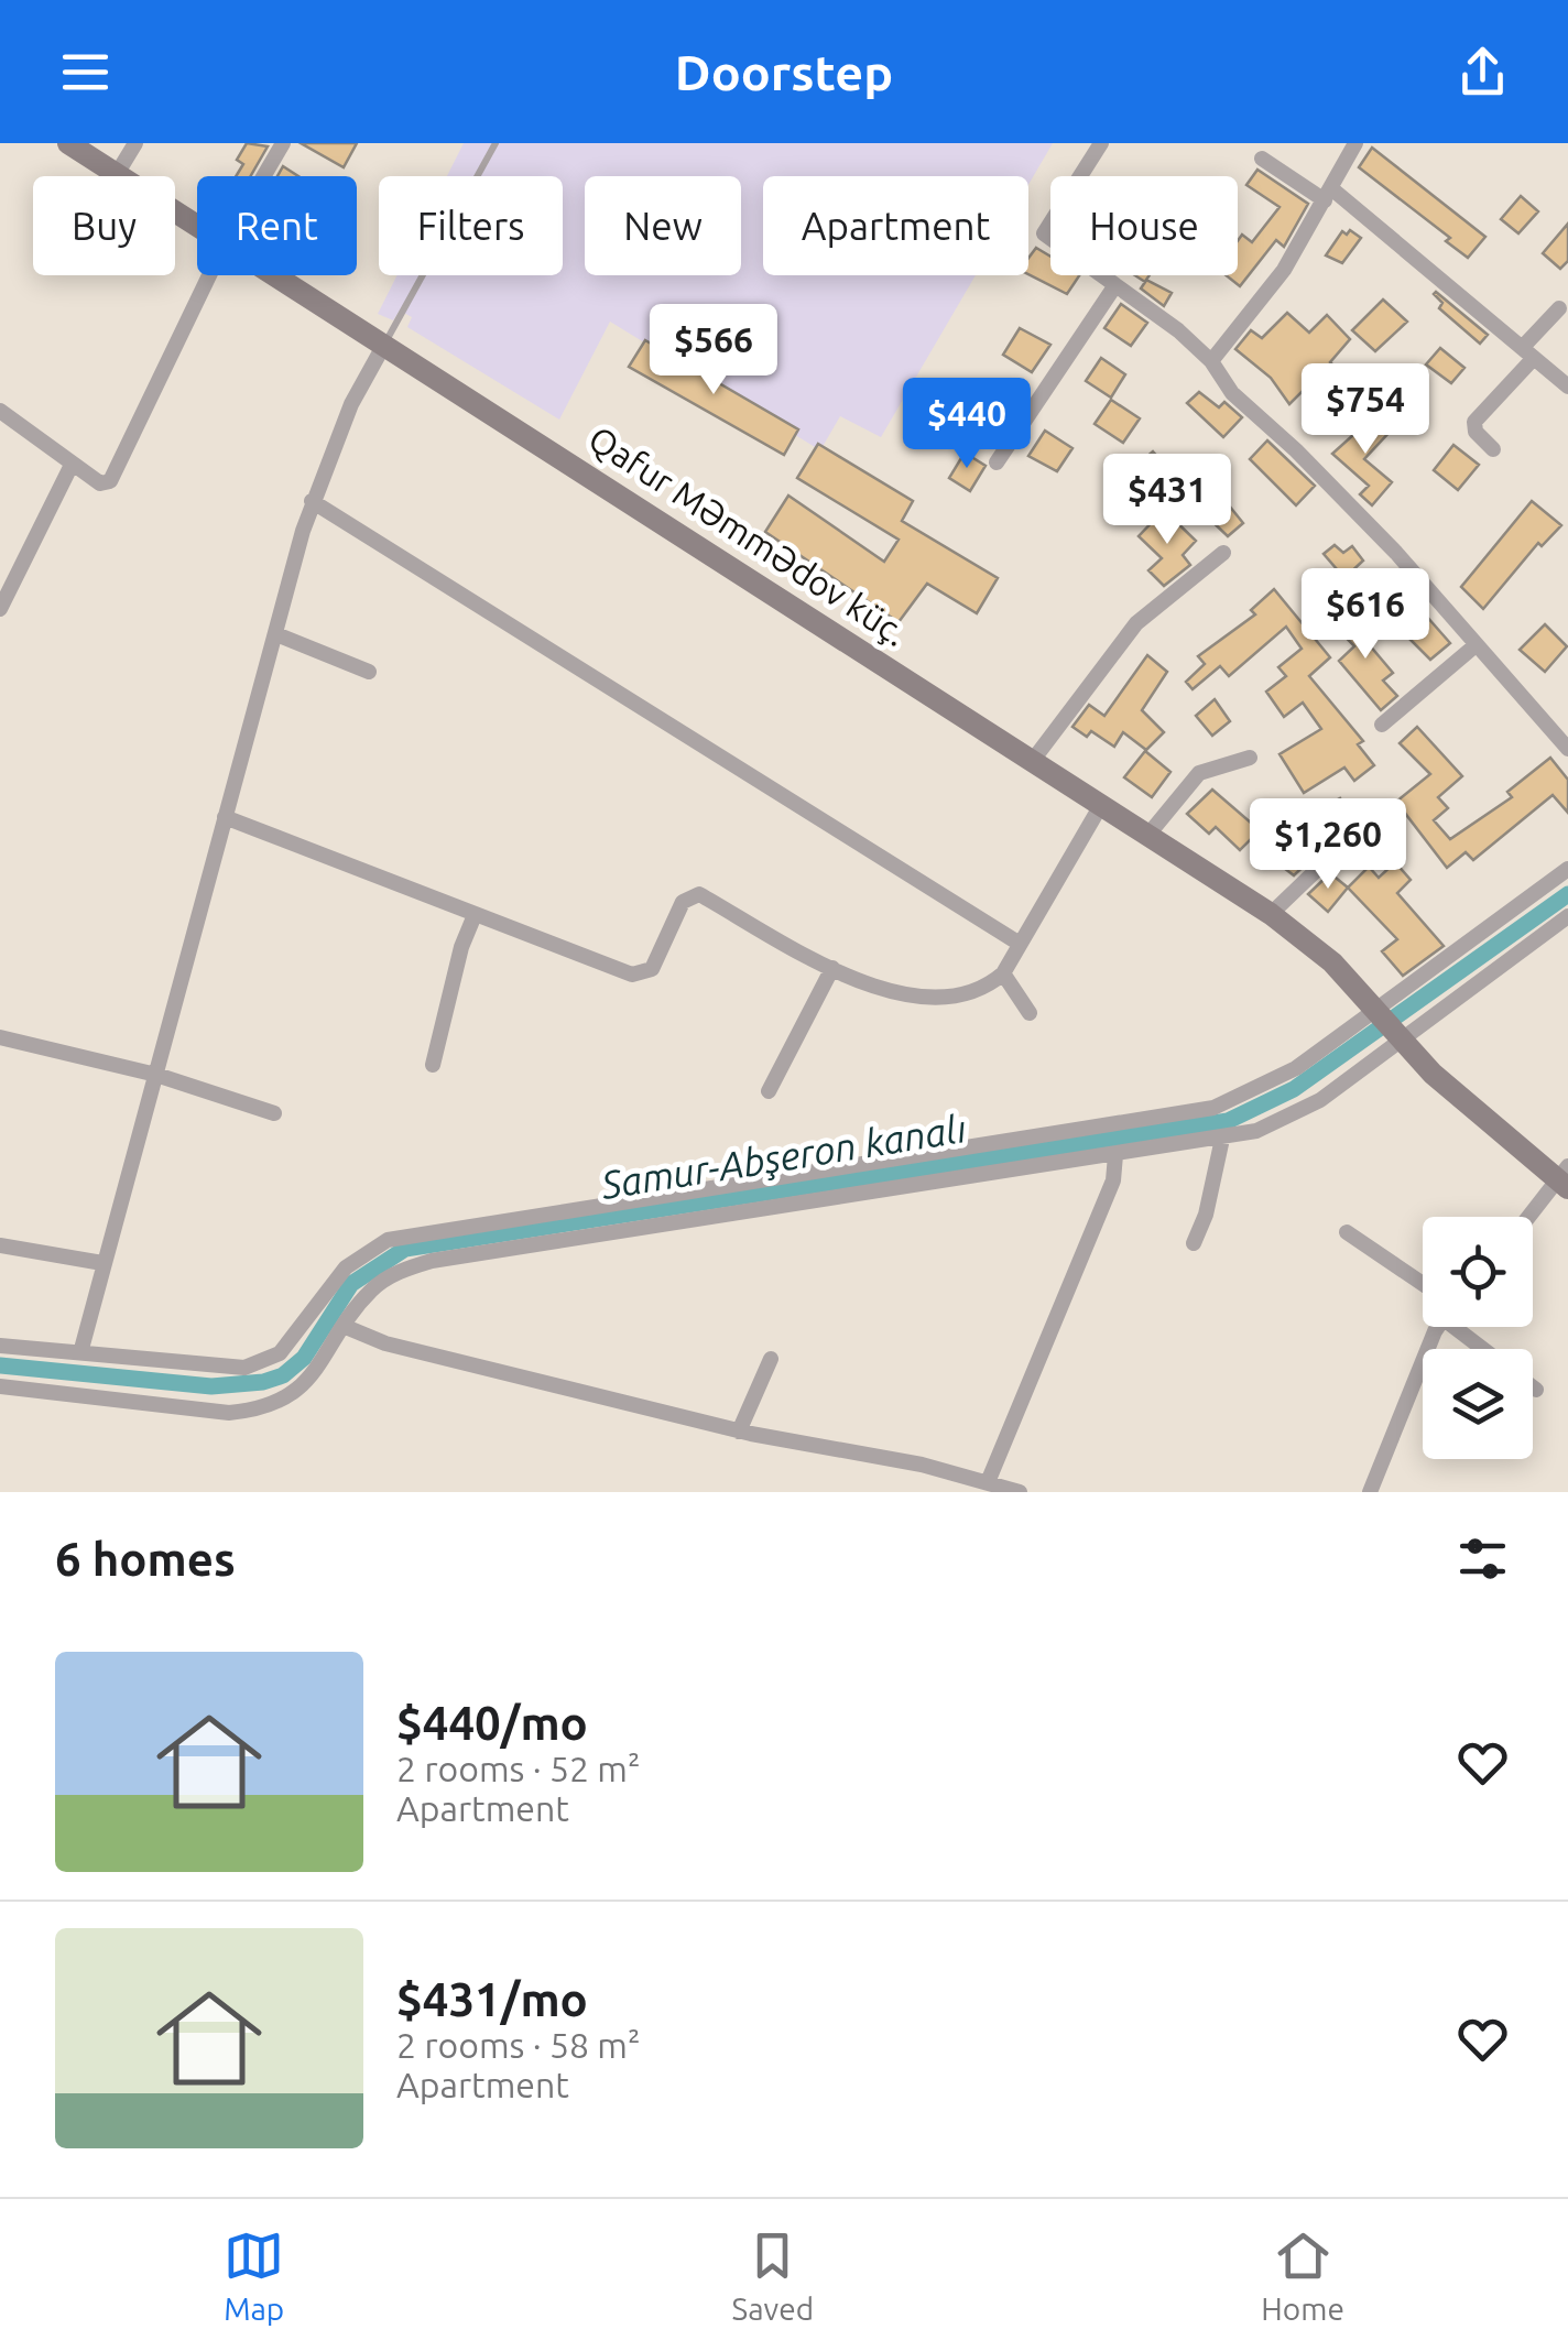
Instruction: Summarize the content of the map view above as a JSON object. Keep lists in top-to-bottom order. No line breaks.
{"streets":{"street":["Qafur Məmmədov küç."]},"water":["Samur-Abşeron kanalı"],"page":{"header":"Doorstep","chip":["Buy","Rent","Filters","New","Apartment","House"],"price":["$566","$754","$440","$431","$616","$1,260"],"heading":"6 homes","list":[{"name":"$440/mo","note":"2 rooms · 52 m² · Apartment"},{"name":"$431/mo","note":"2 rooms · 58 m² · Apartment"}],"tabs":["Map","Saved","Home"]}}
